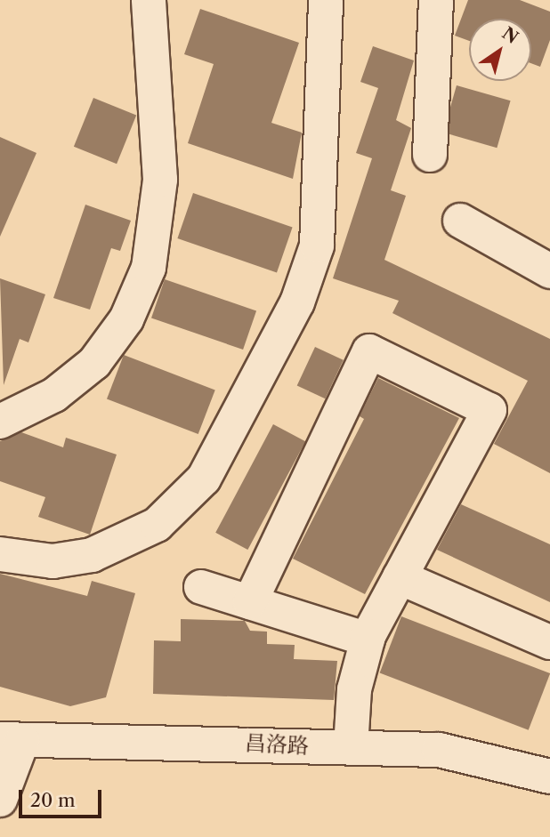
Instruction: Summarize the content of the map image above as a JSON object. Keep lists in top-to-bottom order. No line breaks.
{"streets":{"street":["昌洛路"]},"scale_bar":"20 m","north":"top right"}
